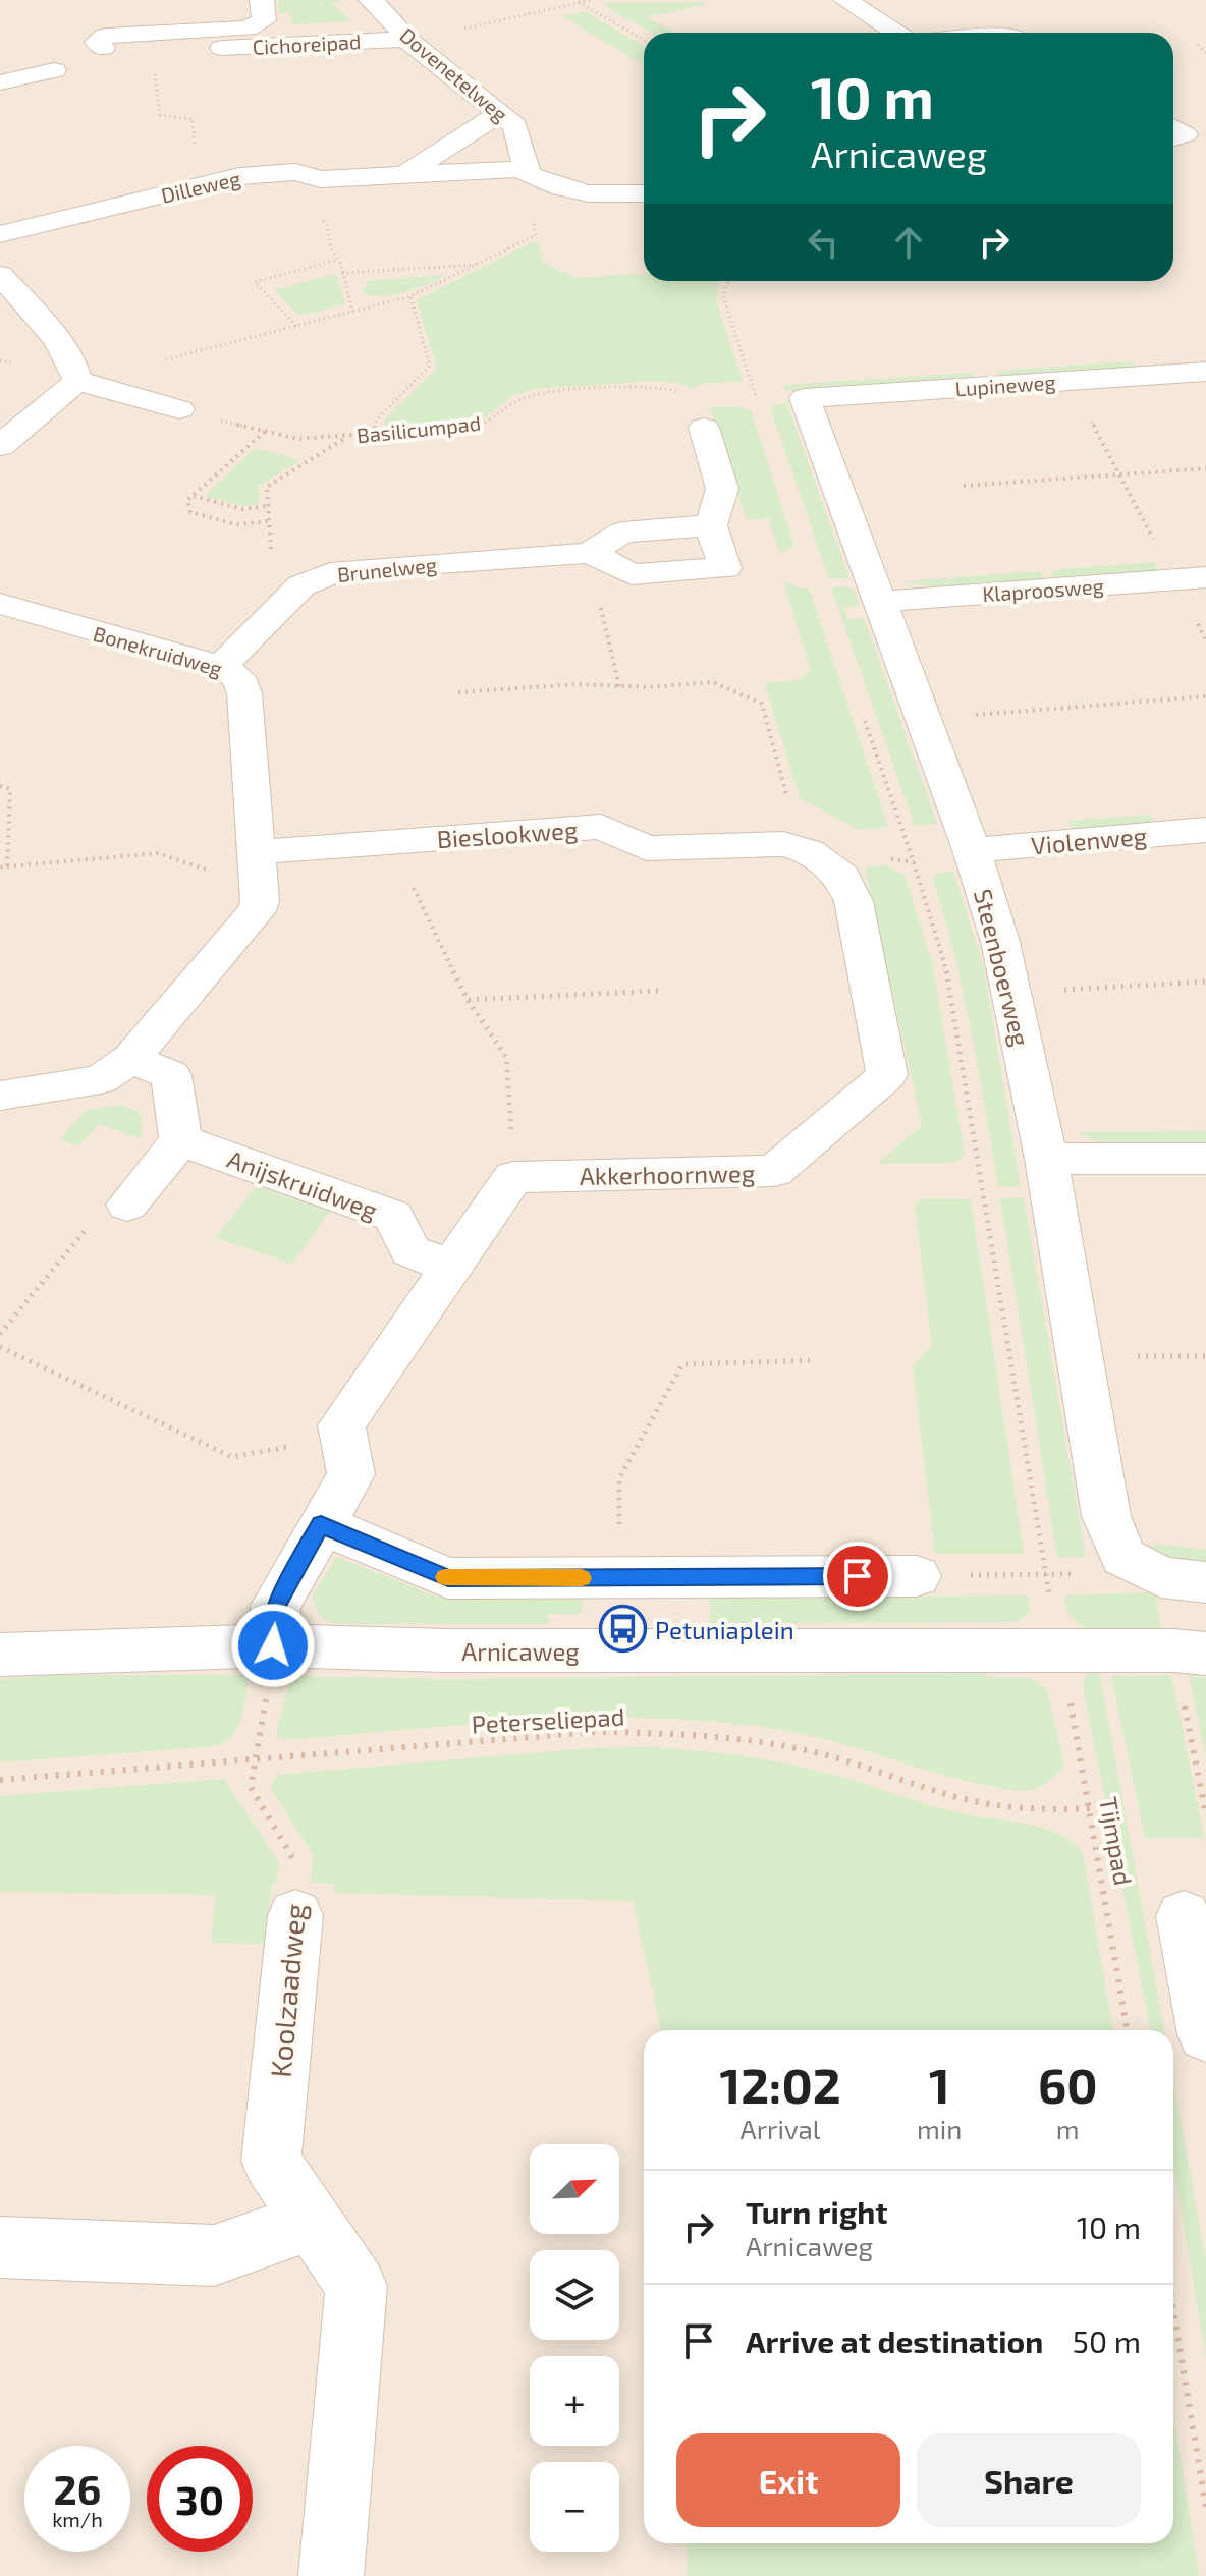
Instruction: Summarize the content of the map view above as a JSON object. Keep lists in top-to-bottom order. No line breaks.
{"streets":{"street":["Cichoreipad","Dovenetelweg","Dilleweg","Lupineweg","Brunelweg","Klaproosweg","Bonekruidweg","Bieslookweg","Violenweg","Steenboerweg","Akkerhoornweg","Anijskruidweg","Arnicaweg","Koolzaadweg"],"path":["Basilicumpad","Peterseliepad","Tijmpad"]},"crossings":[["Cichoreipad","Dovenetelweg"],["Dovenetelweg","Dilleweg"],["Lupineweg","Steenboerweg"],["Brunelweg","Bonekruidweg"],["Klaproosweg","Steenboerweg"],["Bonekruidweg","Bieslookweg"],["Bieslookweg","Akkerhoornweg"],["Violenweg","Steenboerweg"],["Arnicaweg","Tijmpad"],["Peterseliepad","Tijmpad"],["Peterseliepad","Koolzaadweg"]],"places":{"bus stop":["Petuniaplein"]},"north":"top right","page":{"turn":["10 m","Arnicaweg"],"eta":["12:02","Arrival","1","min","60","m"],"map_buttons":["+","−"],"list":[{"name":"Turn right","note":"Arnicaweg","value":"10 m"},{"name":"Arrive at destination","value":"50 m"}],"buttons":["Exit","Share"],"speed":"26 km/h","limit":"30"}}
